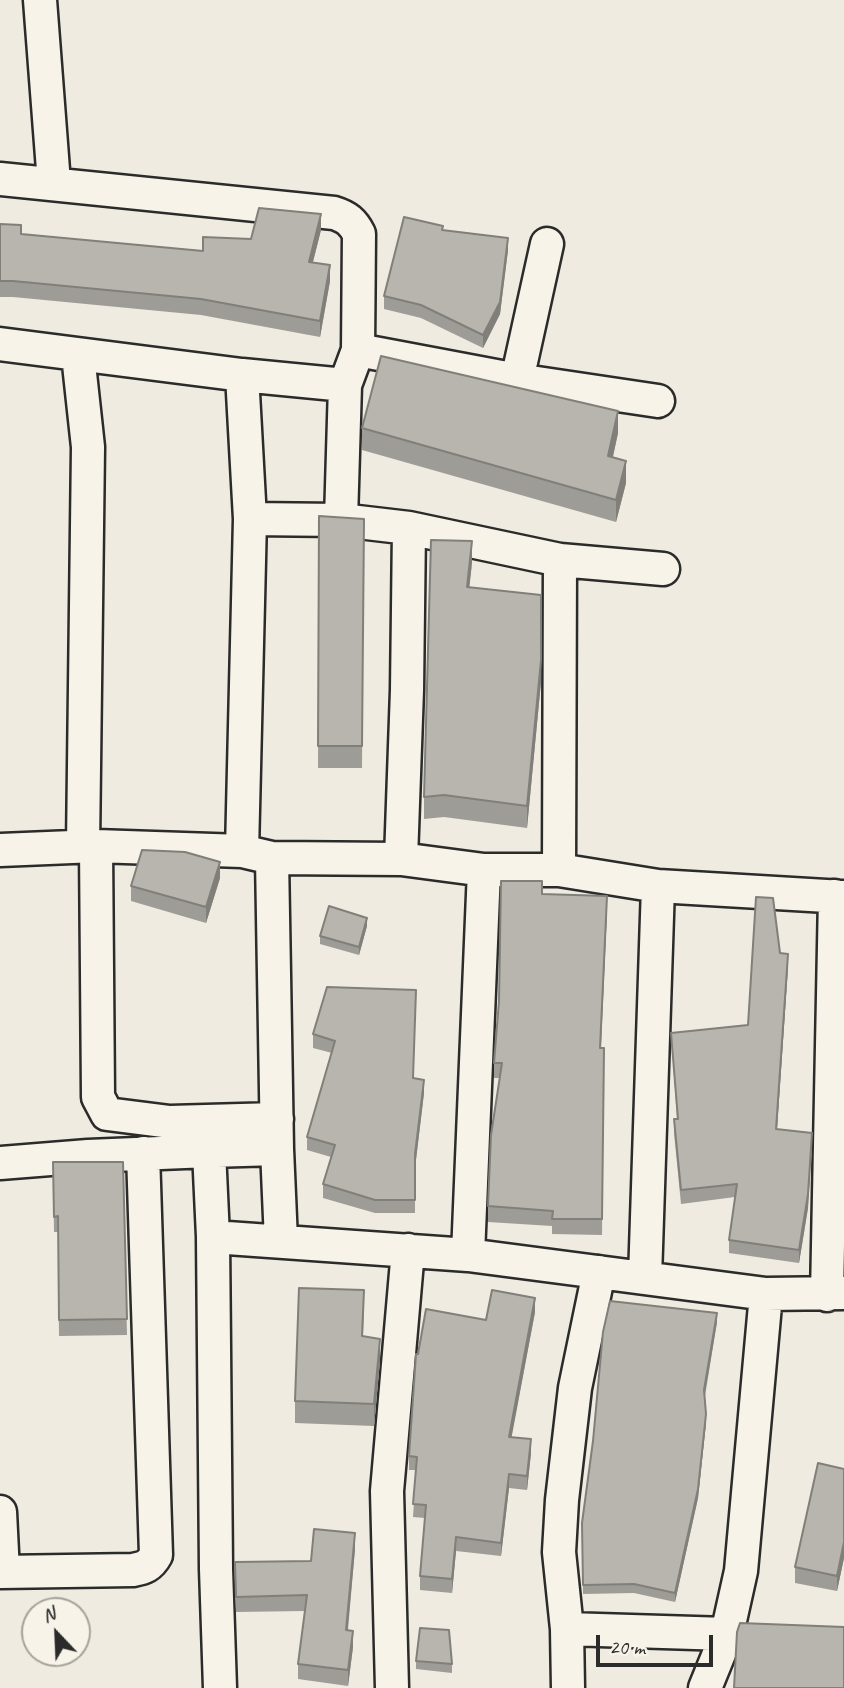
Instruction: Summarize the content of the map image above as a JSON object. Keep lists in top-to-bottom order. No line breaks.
{"scale_bar":"20 m","north":"top left"}
